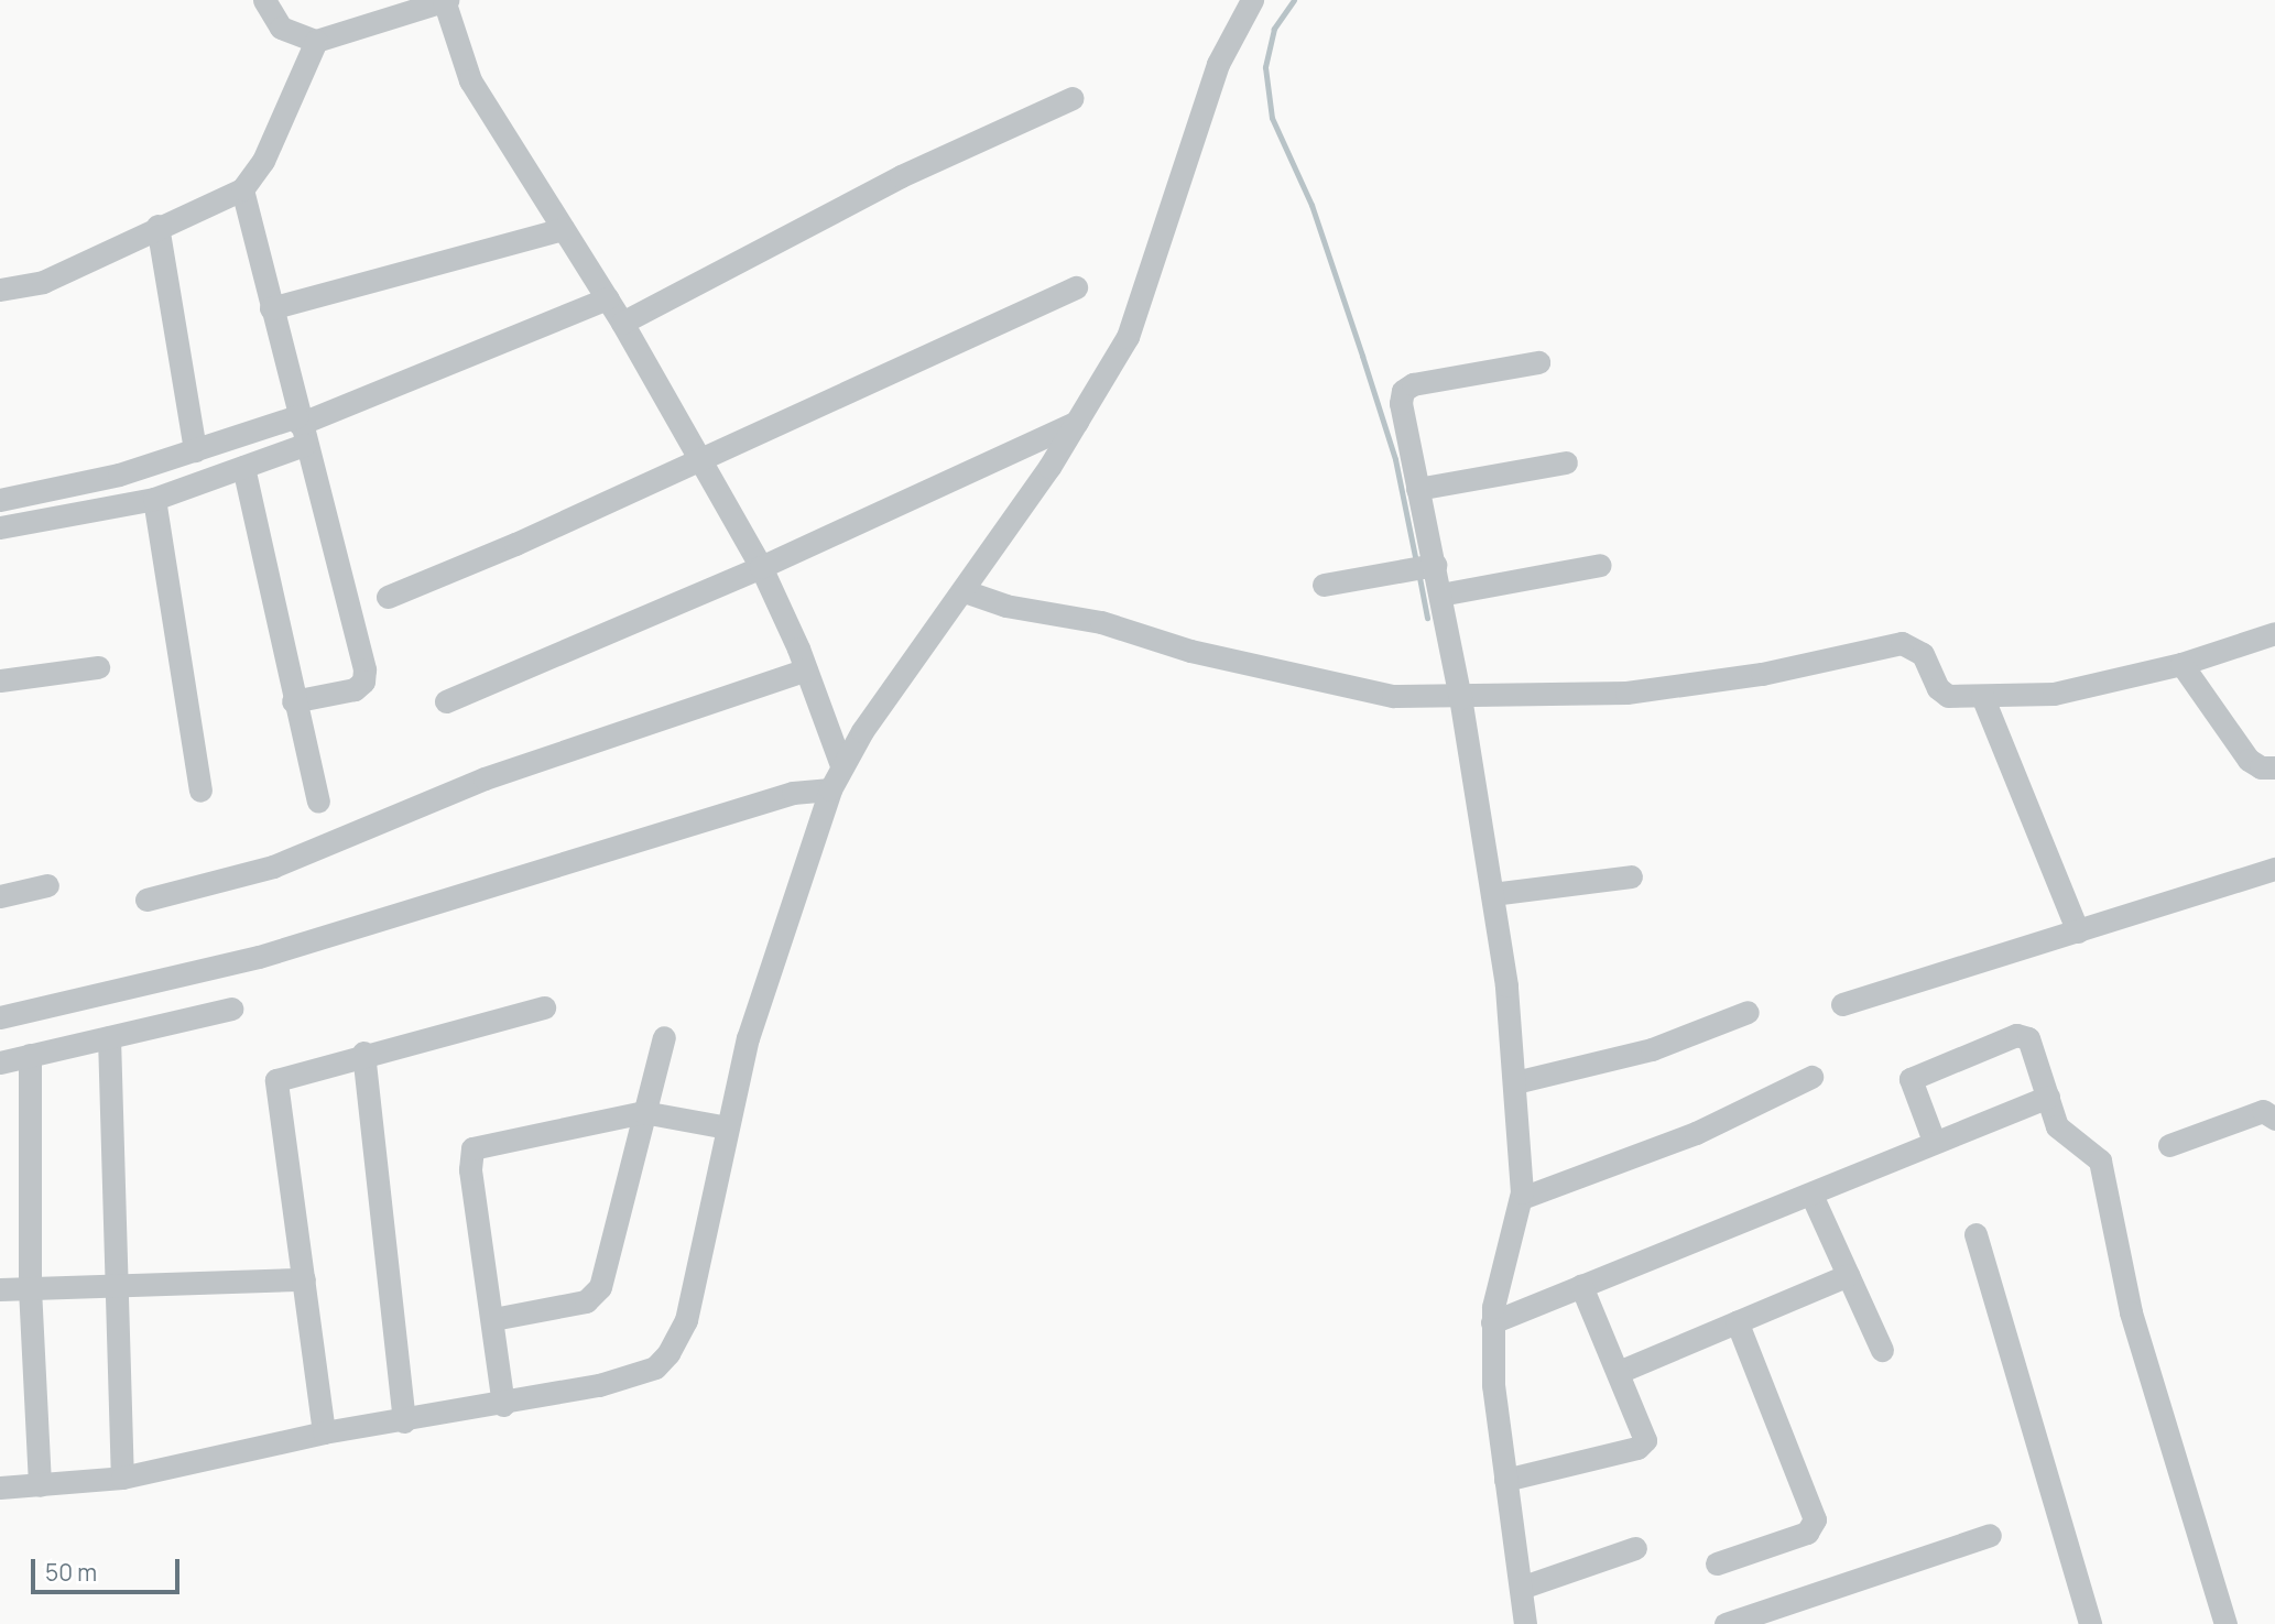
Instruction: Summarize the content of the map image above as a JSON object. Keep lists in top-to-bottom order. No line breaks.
{"scale_bar":"50 m"}
